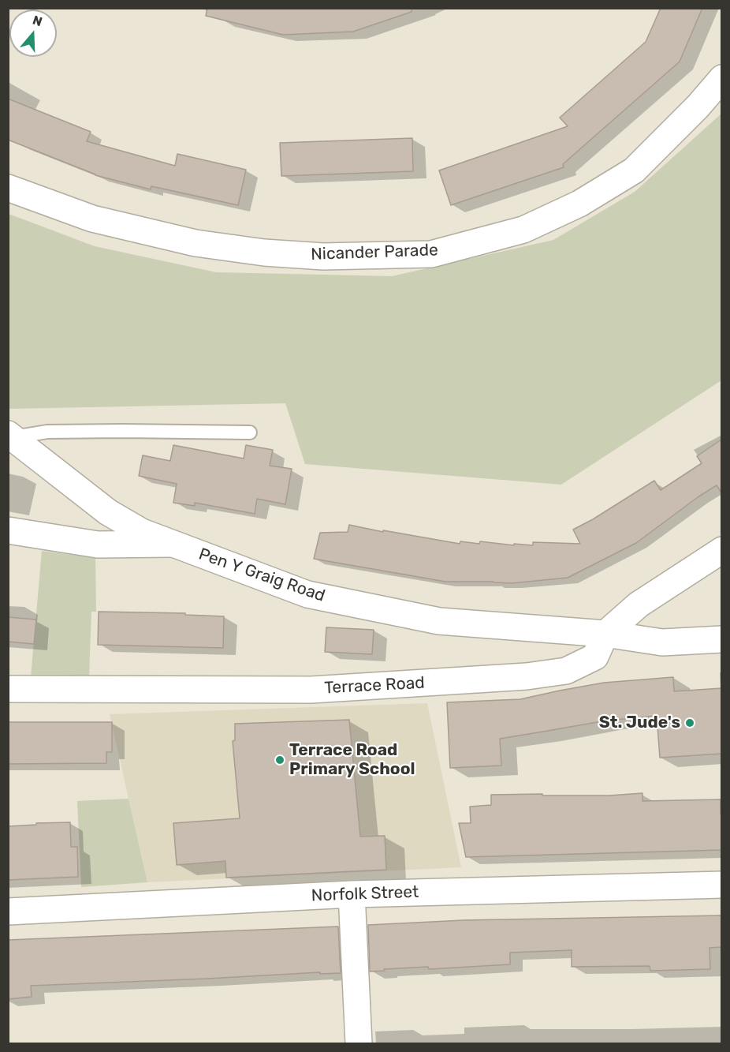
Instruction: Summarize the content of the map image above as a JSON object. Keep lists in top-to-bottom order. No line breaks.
{"streets":{"street":["Nicander Parade","Pen Y Graig Road","Terrace Road","Norfolk Street"]},"crossings":[["Pen Y Graig Road","Terrace Road"]],"places":["St. Jude's","Terrace Road Primary School"],"north":"top"}
